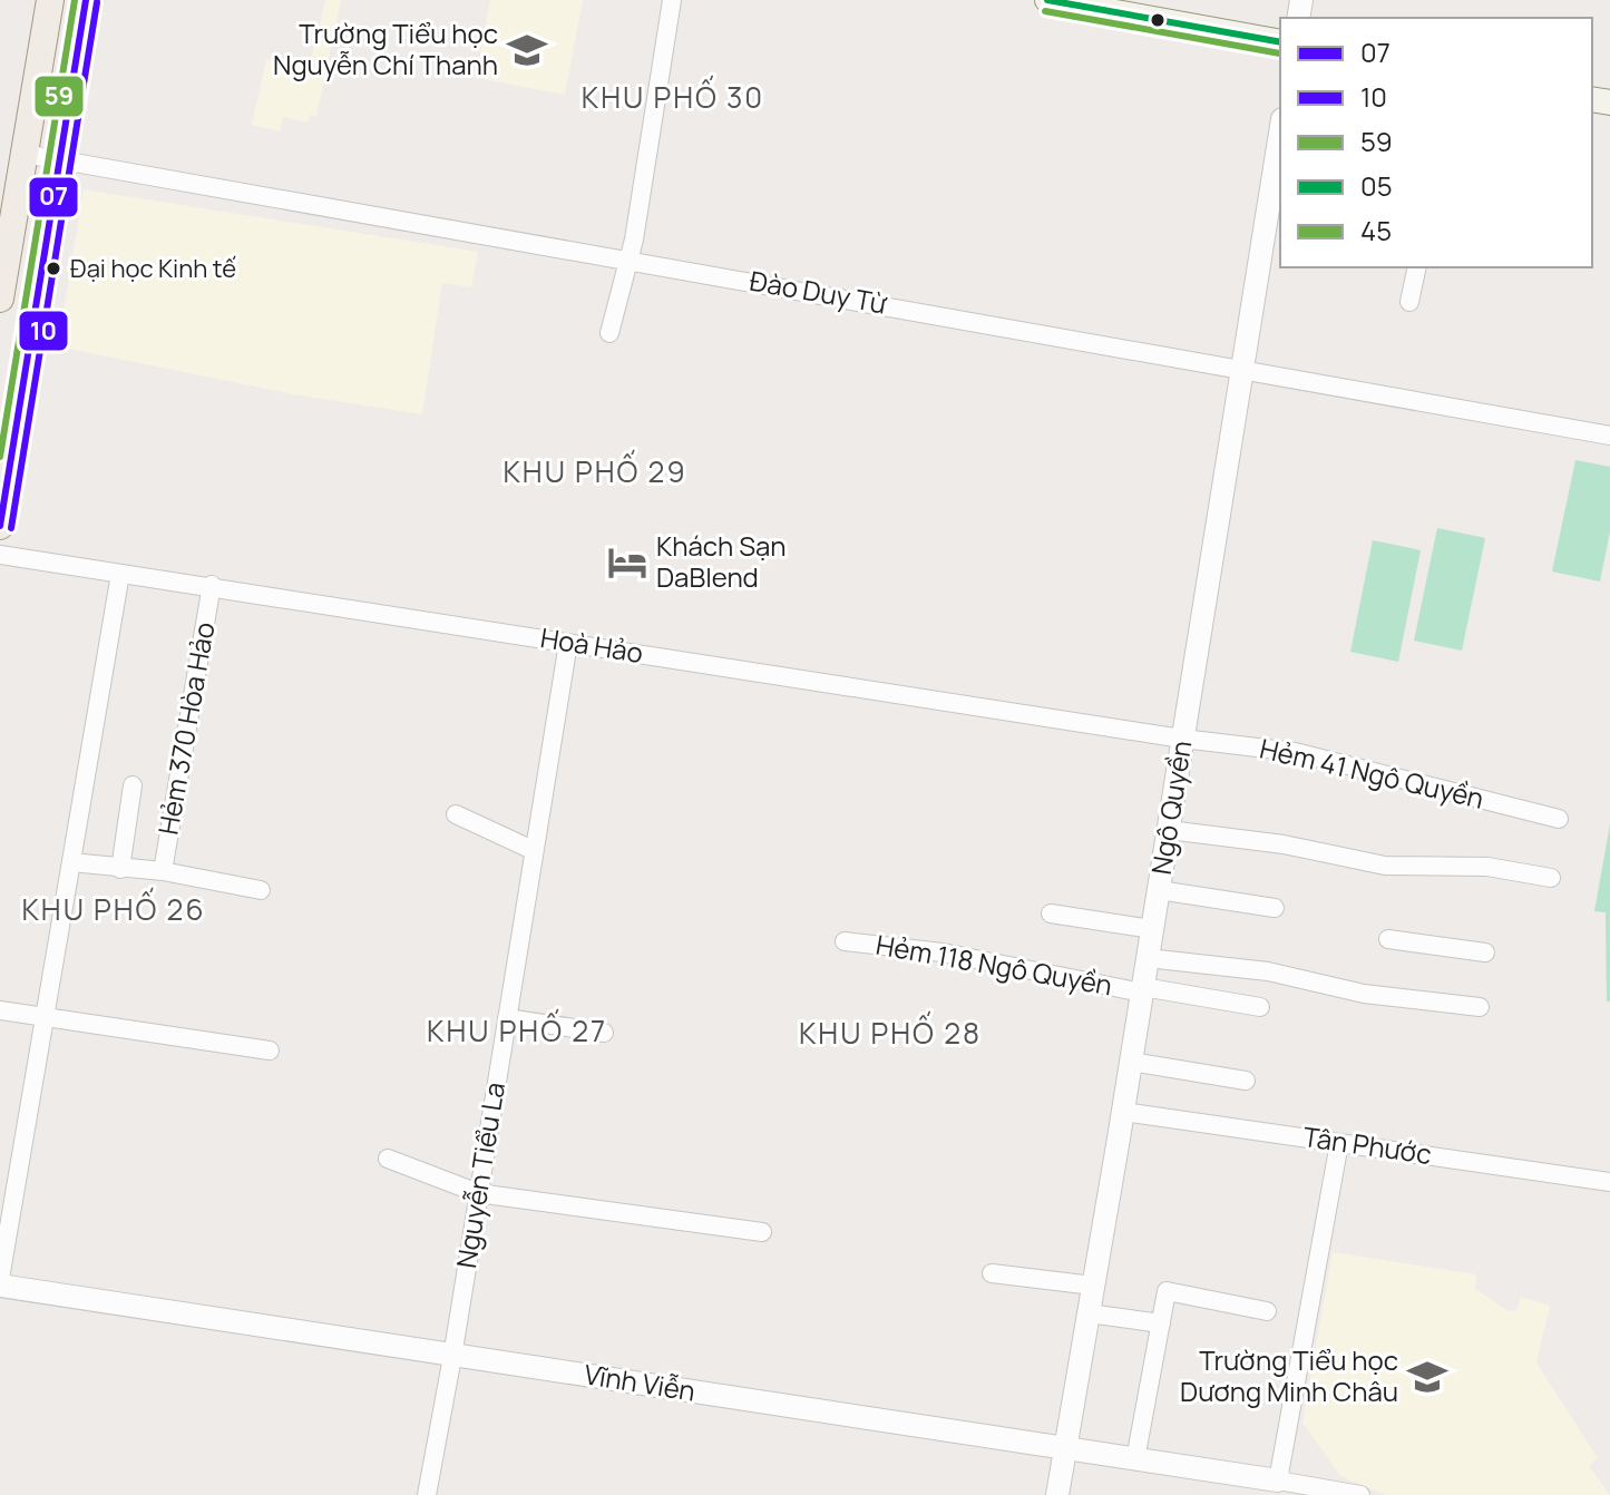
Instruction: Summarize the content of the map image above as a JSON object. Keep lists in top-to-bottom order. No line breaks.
{"streets":{"street":["Đào Duy Từ","Hoà Hảo","Hẻm 370 Hòa Hảo","Hẻm 41 Ngô Quyền","Ngô Quyền","Hẻm 118 Ngô Quyền","Tân Phước","Nguyễn Tiểu La","Vĩnh Viễn"]},"crossings":[["Đào Duy Từ","Ngô Quyền"],["Hoà Hảo","Hẻm 370 Hòa Hảo"],["Hoà Hảo","Hẻm 41 Ngô Quyền"],["Hoà Hảo","Ngô Quyền"],["Hoà Hảo","Nguyễn Tiểu La"],["Hẻm 41 Ngô Quyền","Ngô Quyền"],["Ngô Quyền","Hẻm 118 Ngô Quyền"],["Ngô Quyền","Tân Phước"],["Ngô Quyền","Vĩnh Viễn"],["Nguyễn Tiểu La","Vĩnh Viễn"]],"districts":["KHU PHỐ 30","KHU PHỐ 29","KHU PHỐ 26","KHU PHỐ 27","KHU PHỐ 28"],"places":{"school or university":["Trường Tiểu học Nguyễn Chí Thanh","Trường Tiểu học Dương Minh Châu"],"other":["Đại học Kinh tế"],"hotel":["Khách Sạn DaBlend"]},"lines":["transit line 07","transit line 59","transit line 05","transit line 10","transit line 45"],"legend":["07","10","59","05","45"]}
